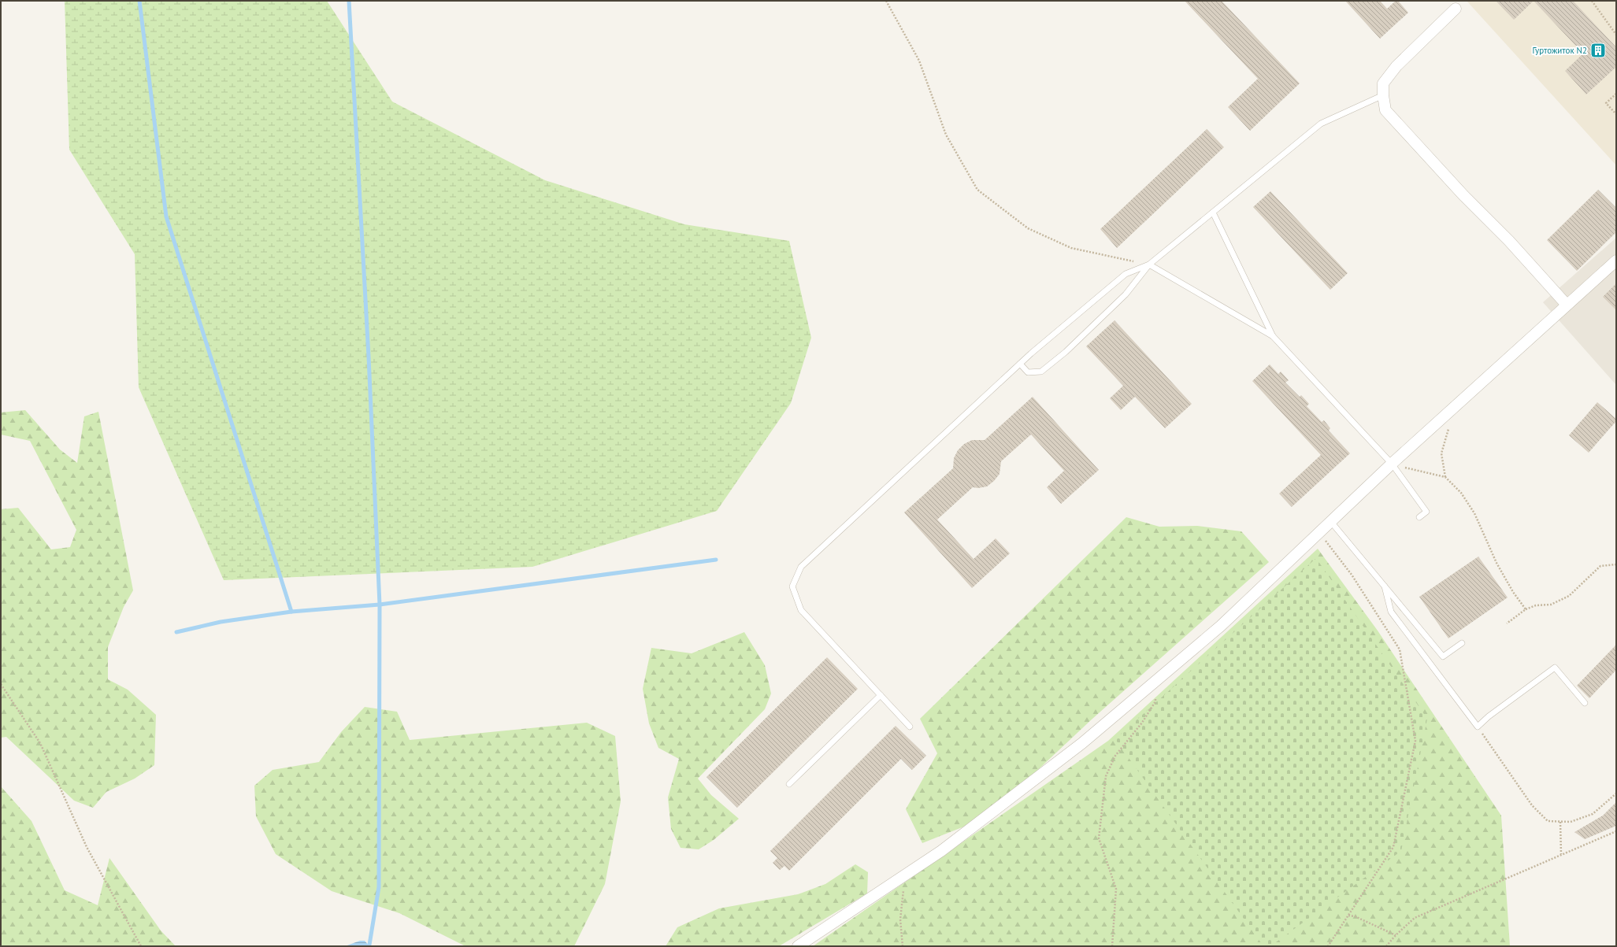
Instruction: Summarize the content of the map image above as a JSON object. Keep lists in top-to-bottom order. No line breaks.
{"places":{"building":["Гуртожиток N2"]}}
